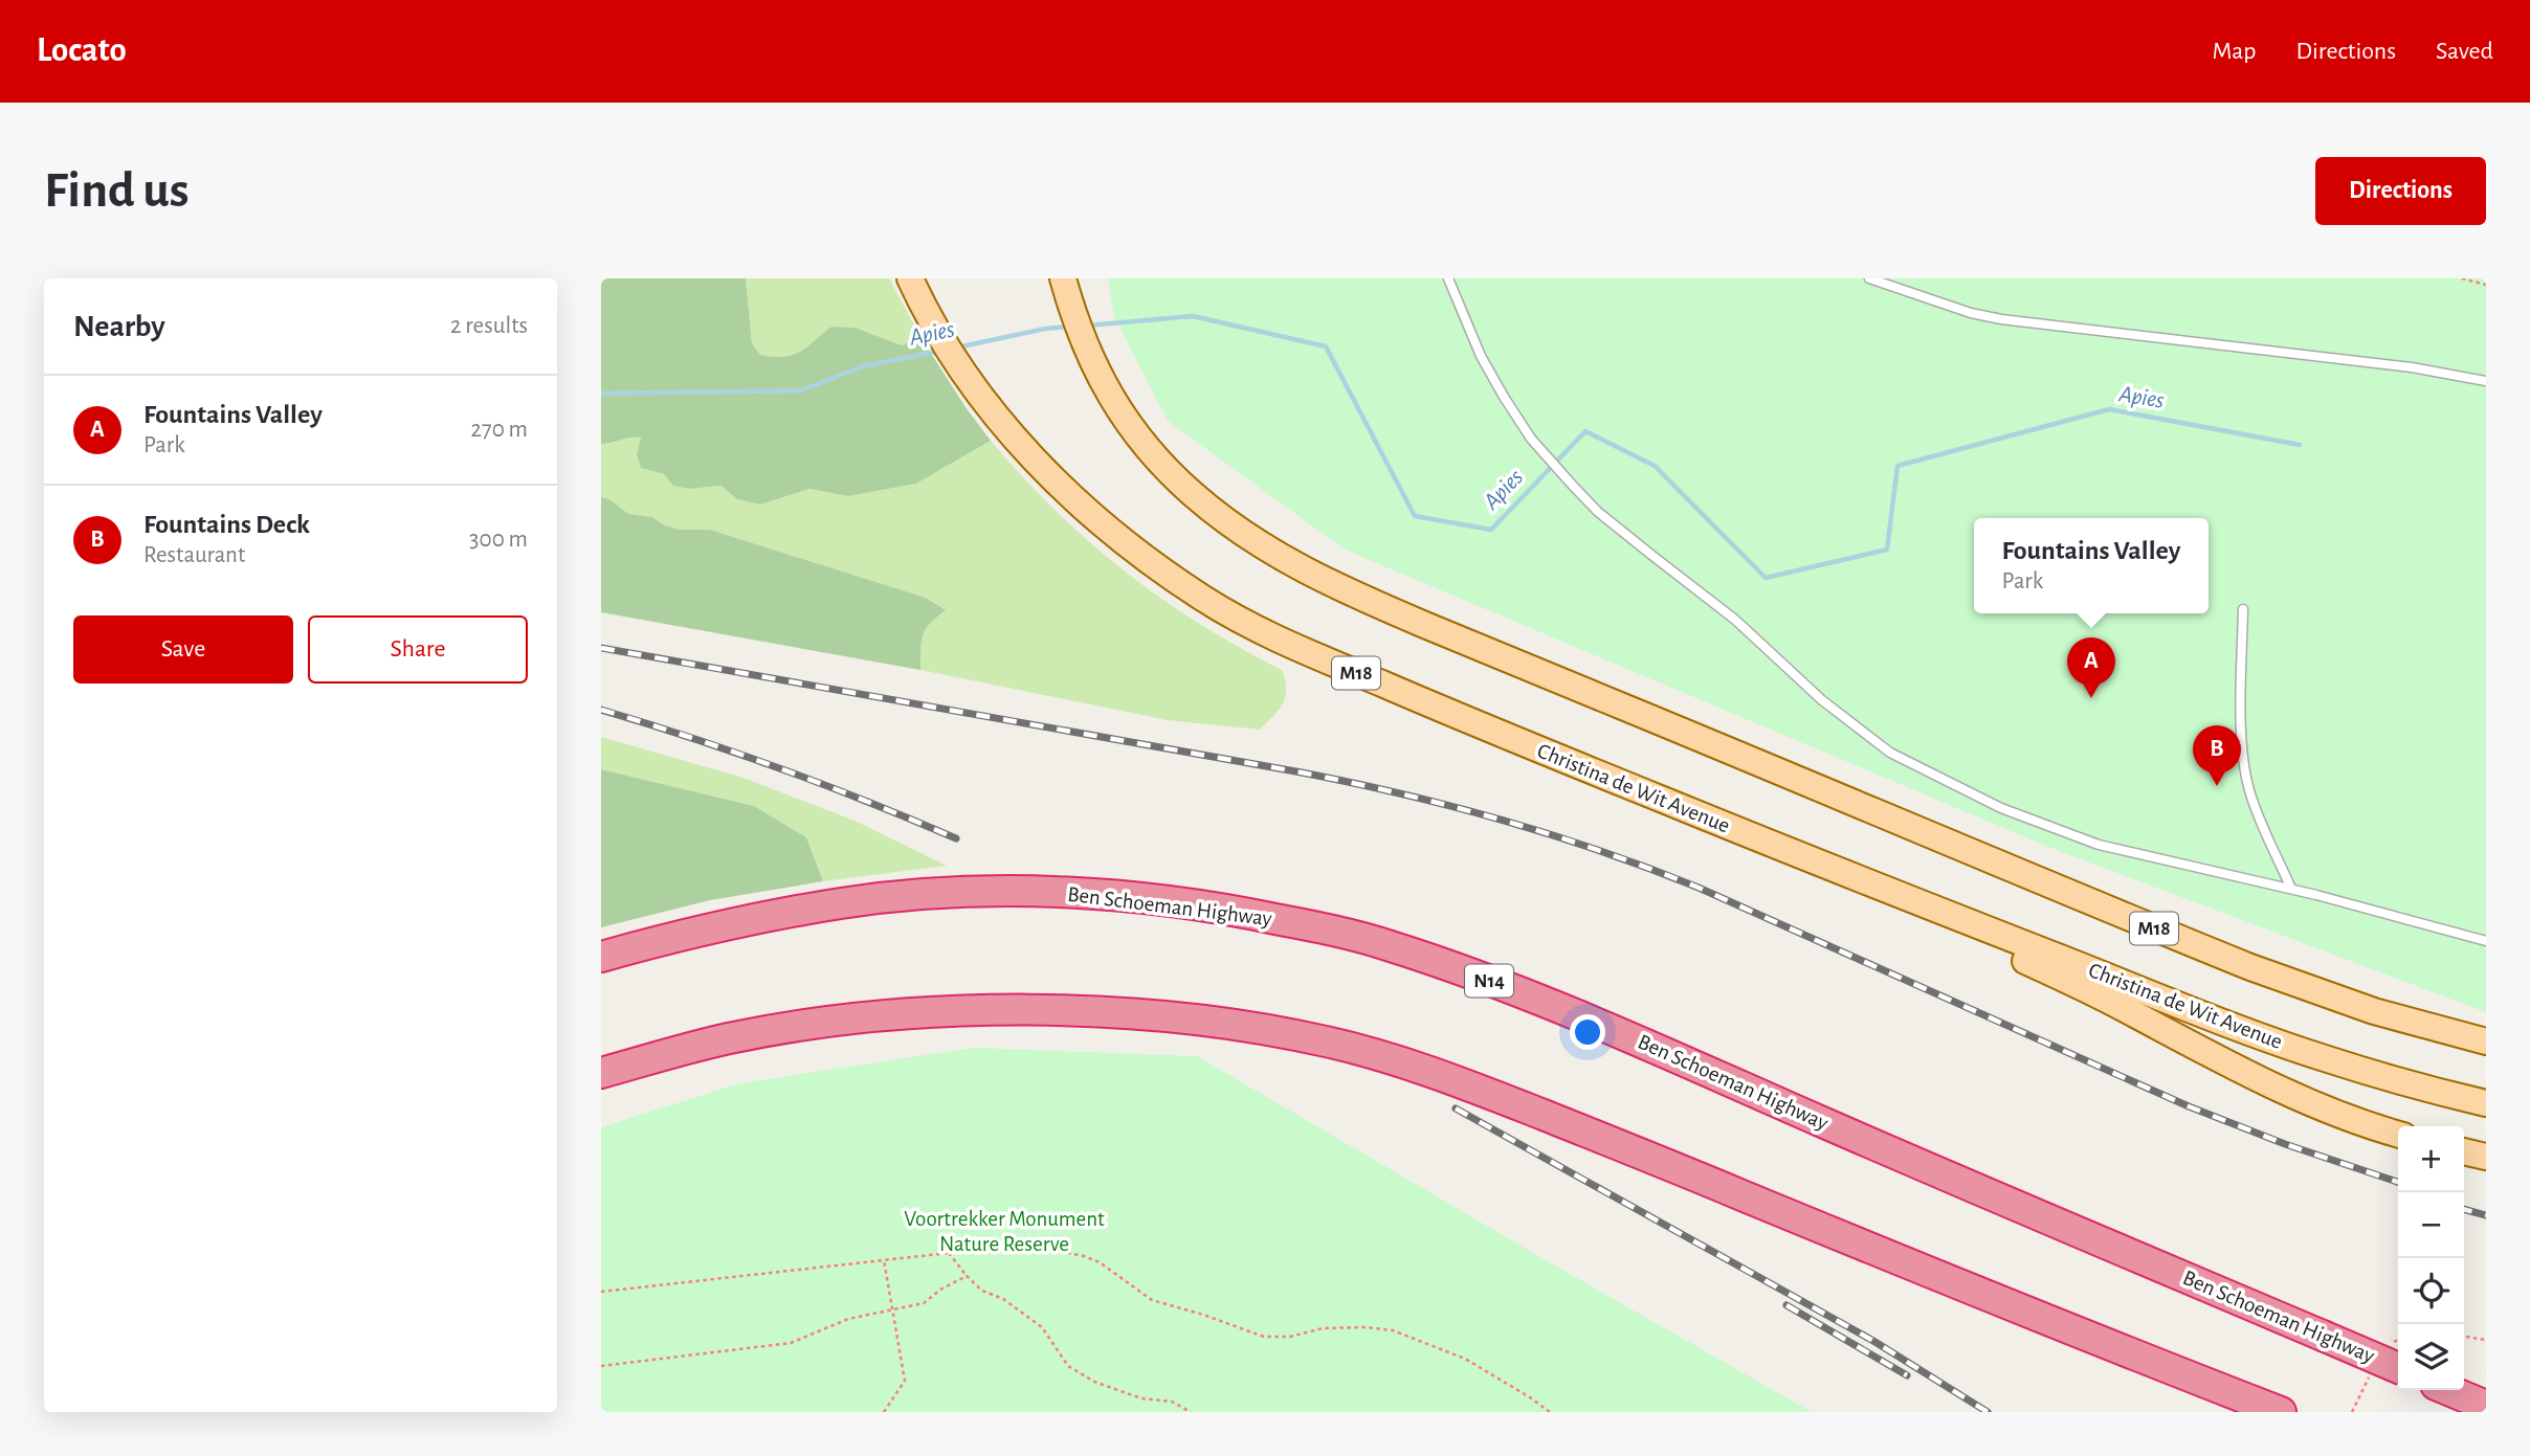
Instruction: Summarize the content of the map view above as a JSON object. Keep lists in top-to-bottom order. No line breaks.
{"streets":{"highway":["Ben Schoeman Highway","N14"],"main road":["M18","Christina de Wit Avenue"]},"water":["Apies"],"parks":["Voortrekker Monument Nature Reserve"],"page":{"header":"Locato","nav":["Map","Directions","Saved"],"buttons":["Directions",["Save","Share"]],"title":"Find us","heading":["Nearby","2 results"],"list":[{"mark":"A","name":"Fountains Valley","note":"Park","value":"270 m"},{"mark":"B","name":"Fountains Deck","note":"Restaurant","value":"300 m"}],"popup":["Fountains Valley","Park"],"pins":["A","B"],"map_buttons":["+","−"]}}
